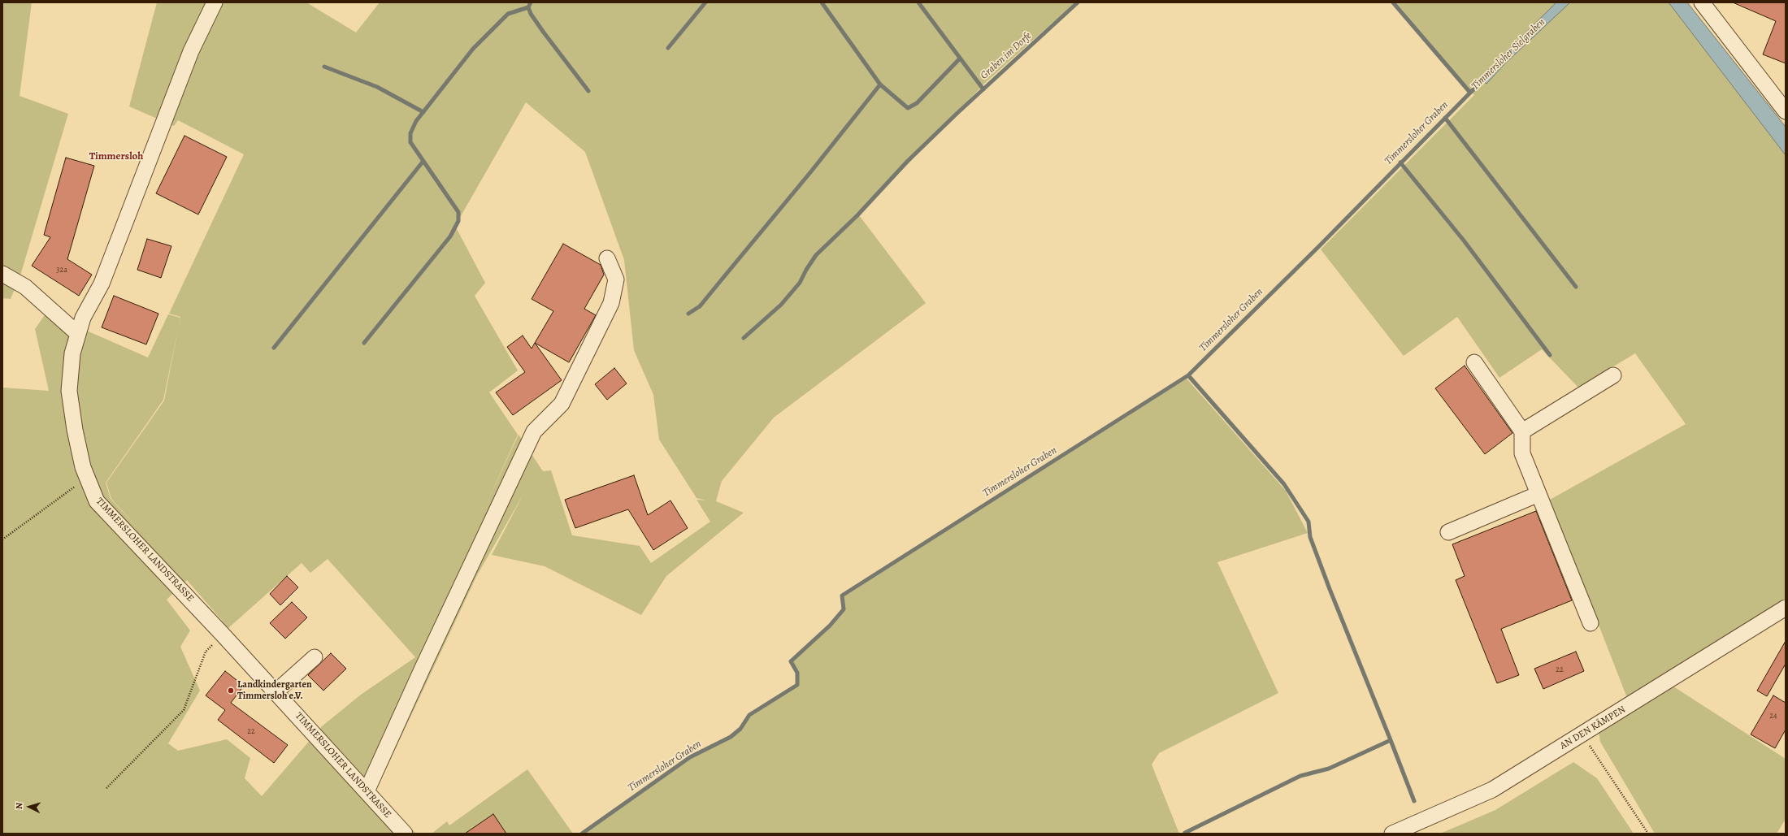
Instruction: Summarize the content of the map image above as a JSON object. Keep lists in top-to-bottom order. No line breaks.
{"streets":{"street":["TIMMERSLOHER LANDSTRASSE","AN DEN KÄMPEN"]},"districts":["Timmersloh"],"water":["Timmersloher Sielgraben","Graben im Dorfe","Timmersloher Graben"],"places":["Landkindergarten Timmersloh e.V."],"house_numbers":["32a","22","24","22"],"north":"left"}
